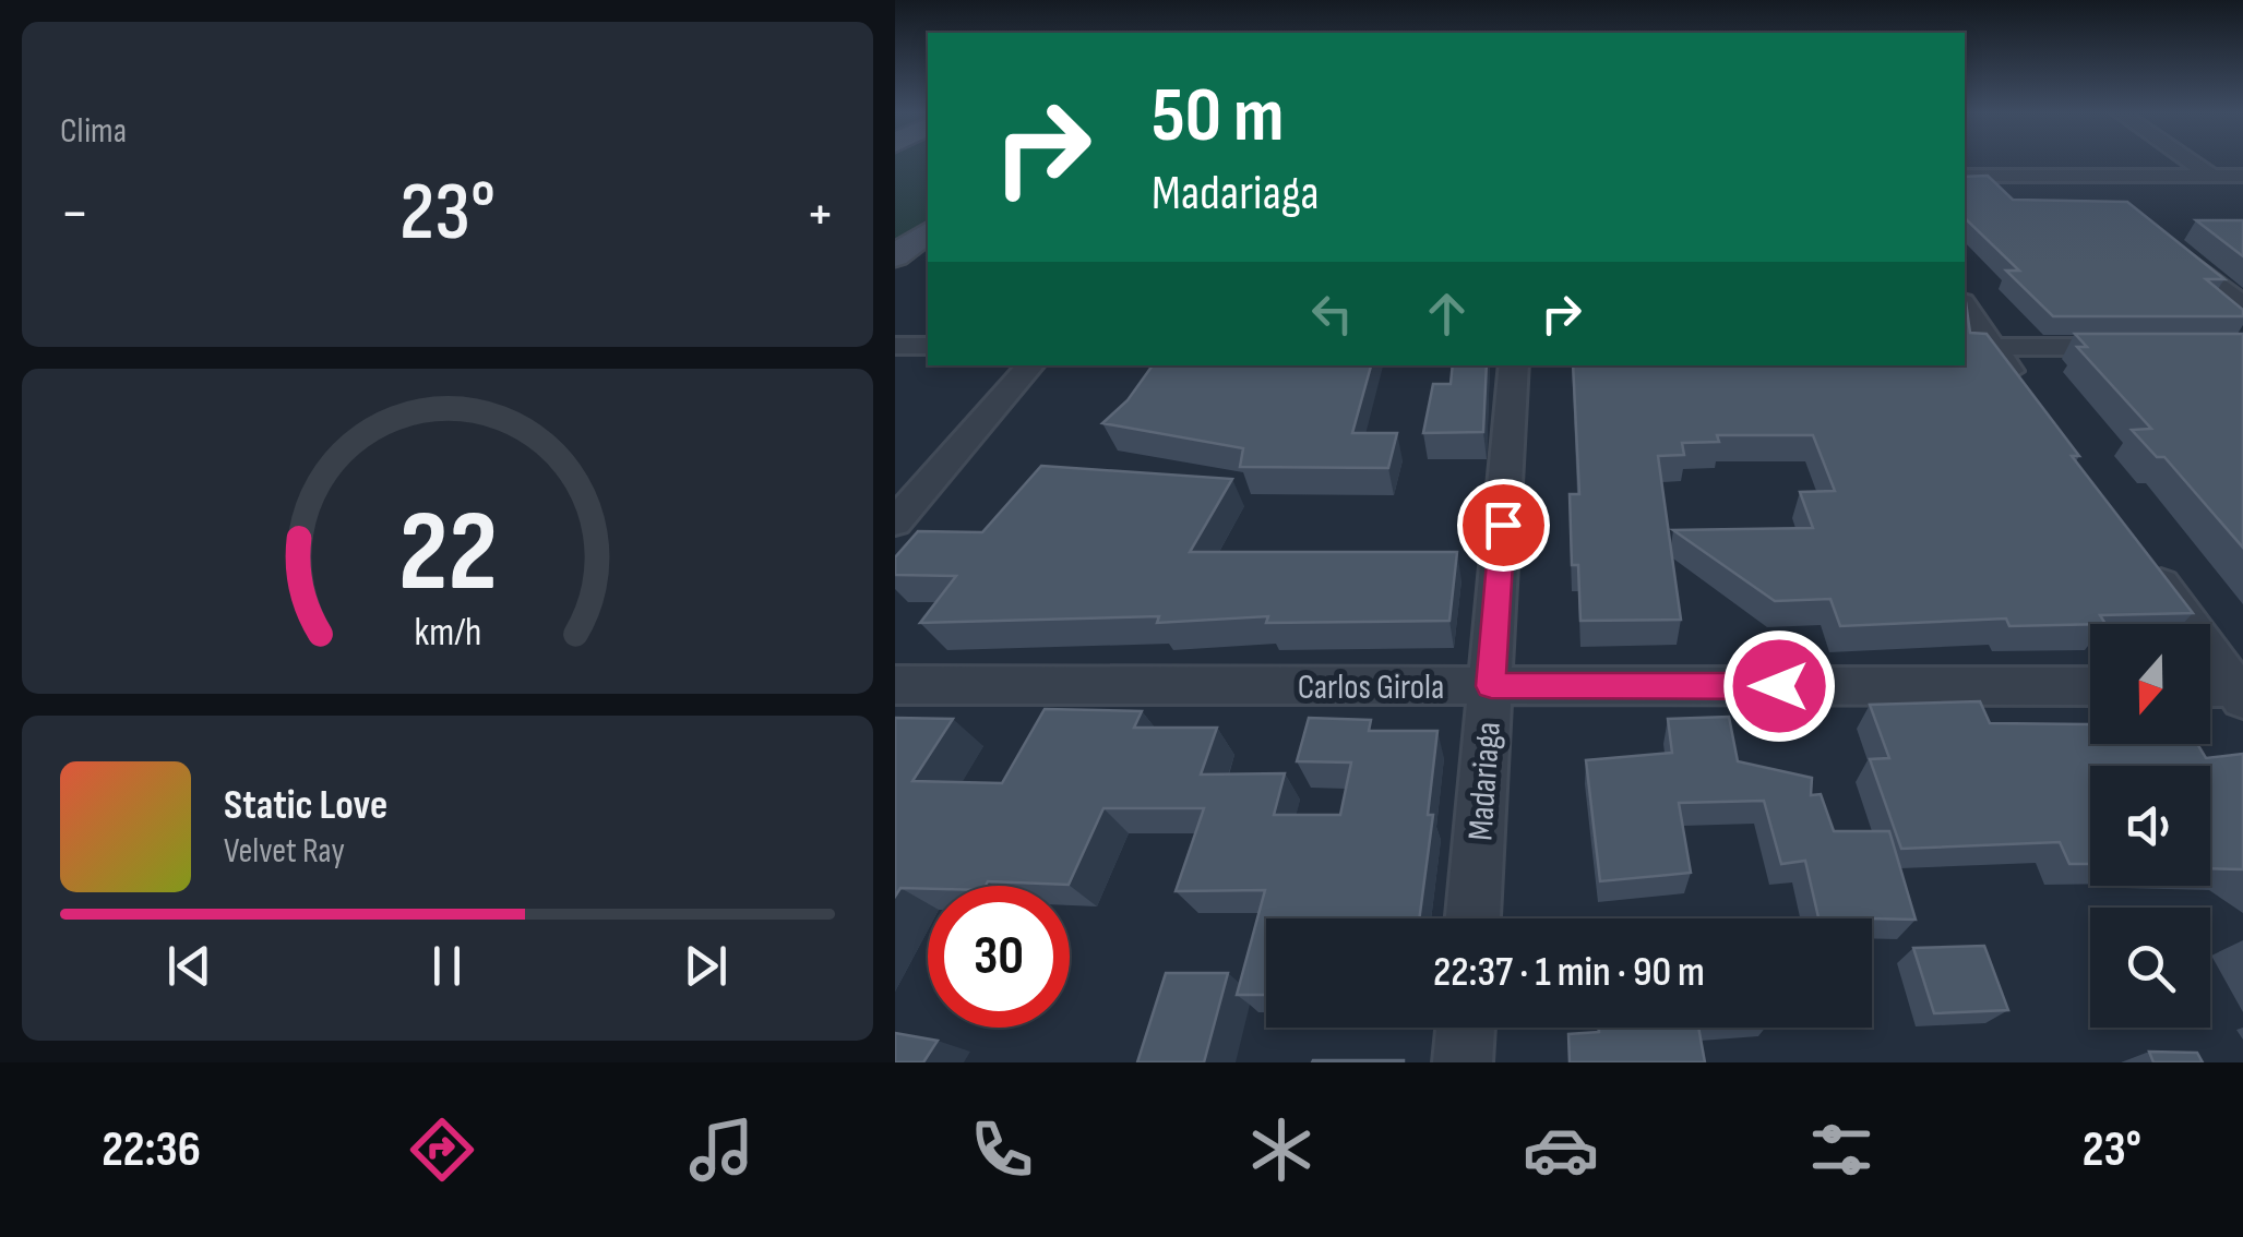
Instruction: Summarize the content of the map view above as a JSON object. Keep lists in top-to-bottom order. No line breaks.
{"streets":{"street":["Carlos Girola","Madariaga"]},"crossings":[["Carlos Girola","Madariaga"]],"north":"bottom","page":{"tile":"Clima","turn":["50 m","Madariaga"],"heat":["−","23°","+"],"song":["Static Love","Velvet Ray"],"limit":"30","trip":"22:37 · 1 min · 90 m","tabs":["22:36","23°"],"gauge":["22","km/h"]}}
